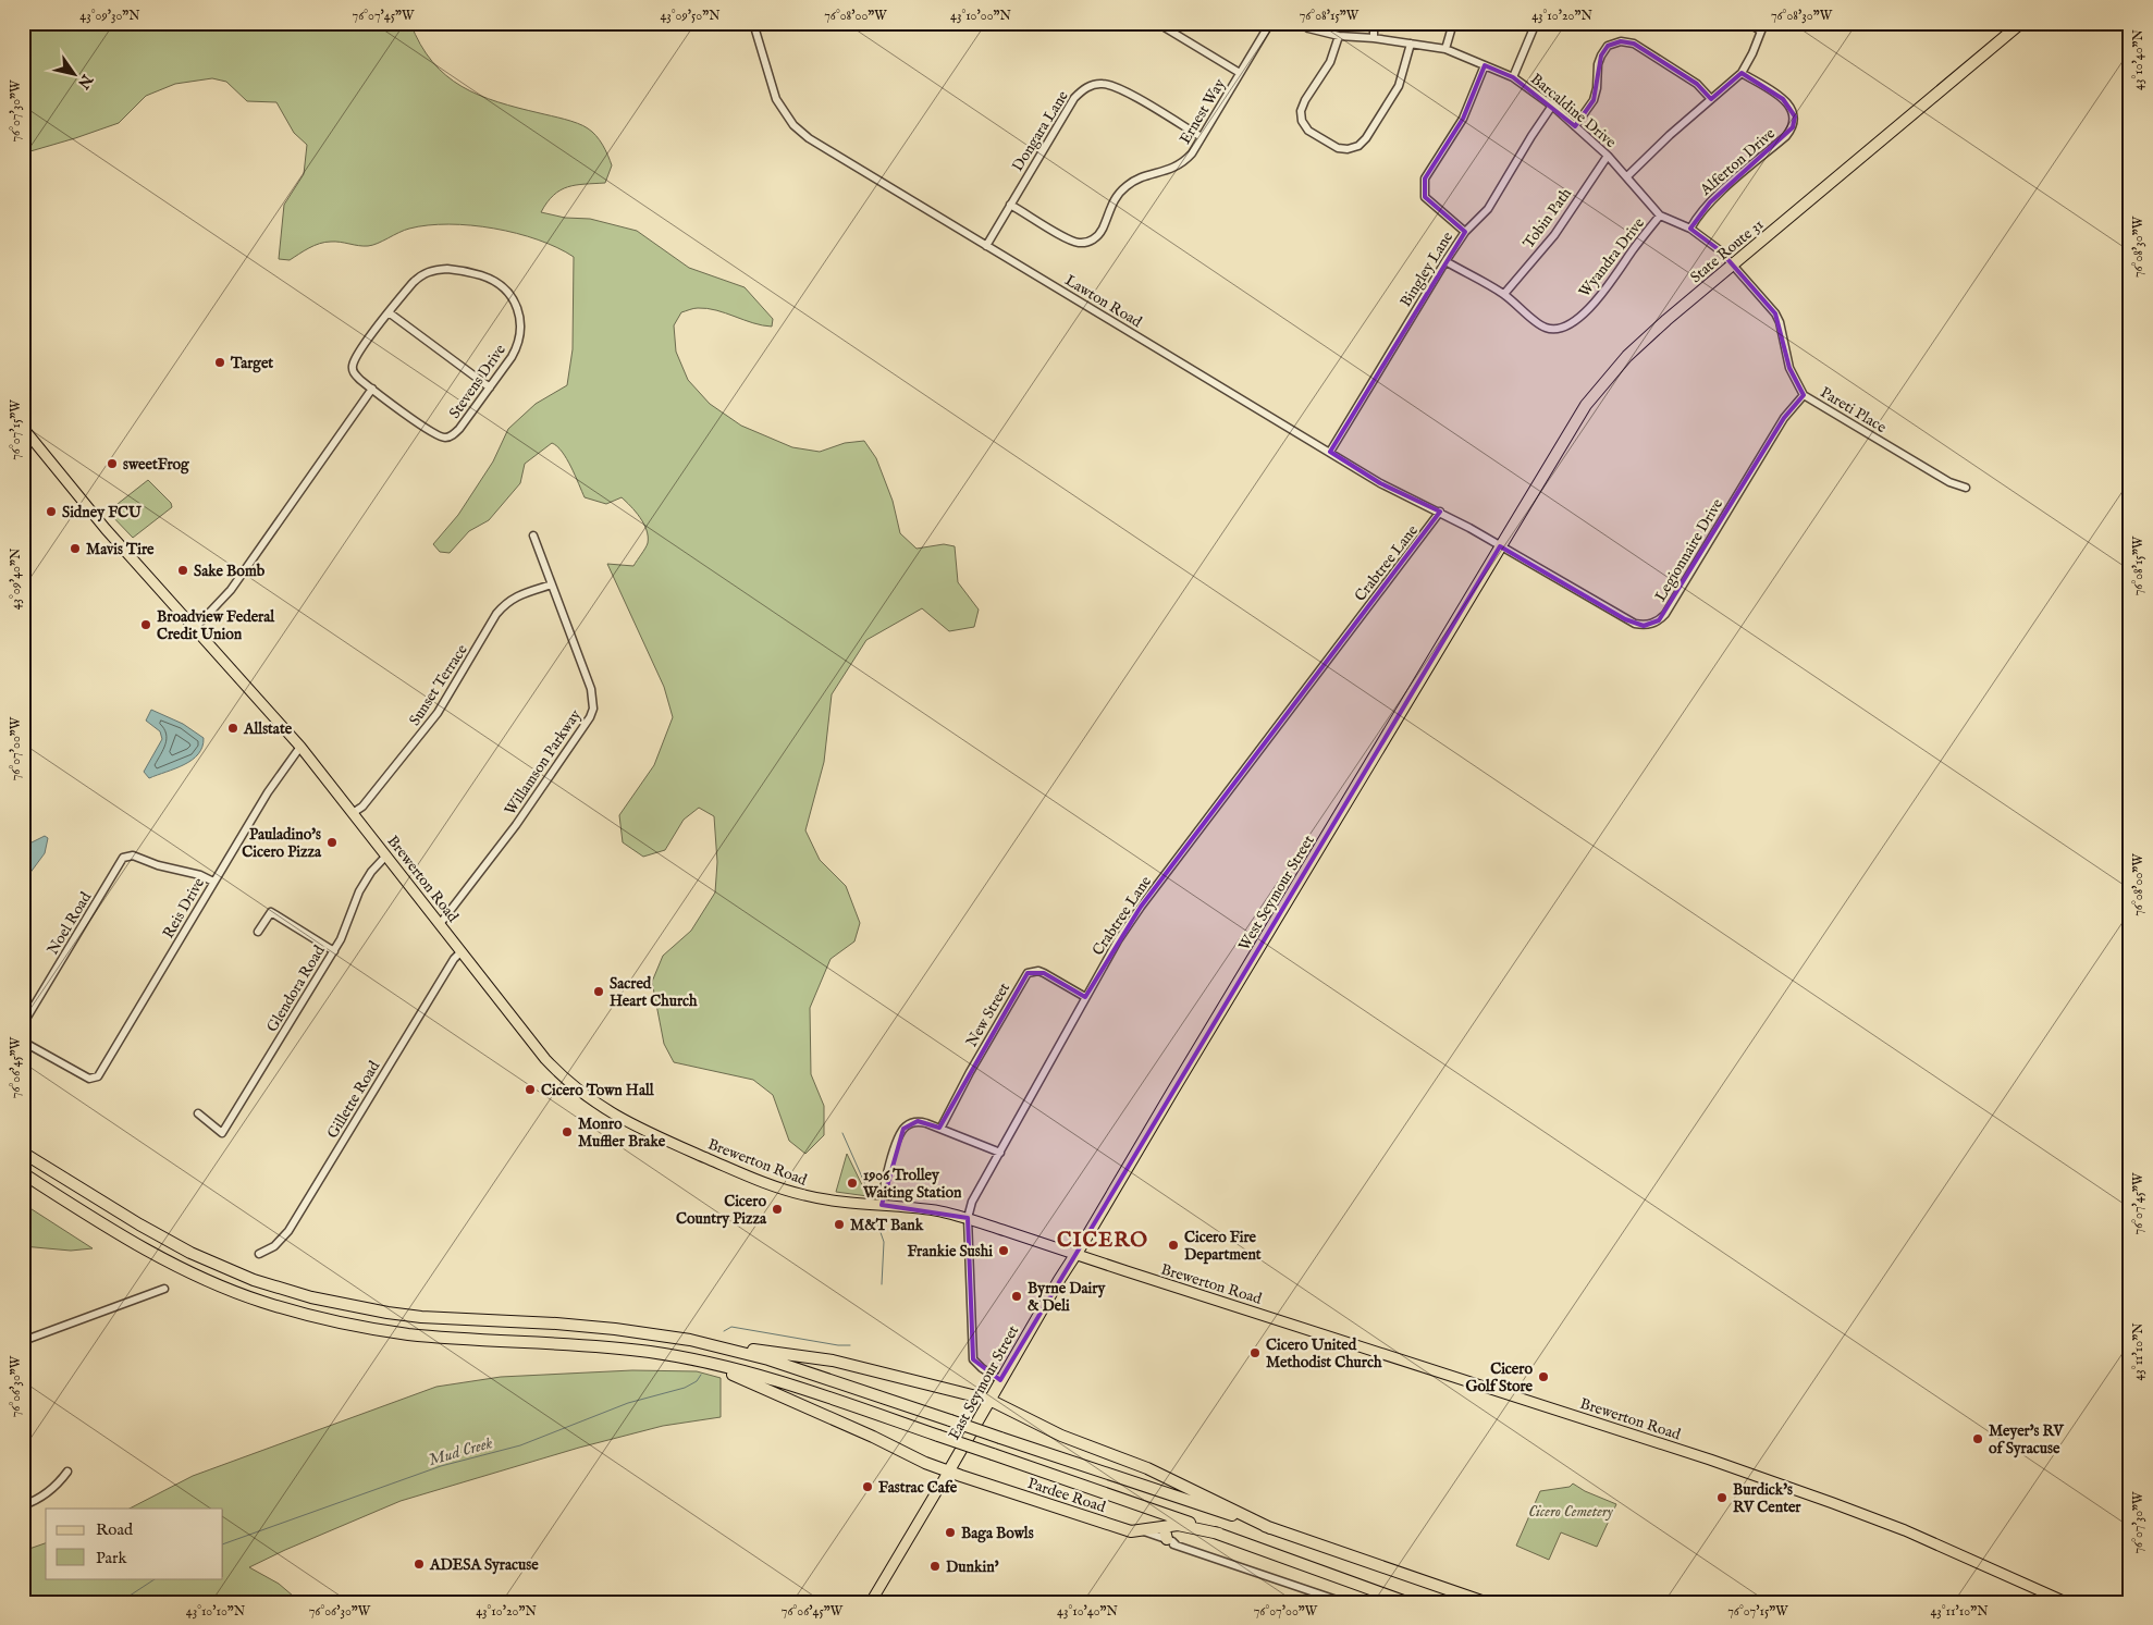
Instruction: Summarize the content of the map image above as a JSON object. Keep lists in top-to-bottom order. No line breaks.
{"streets":{"highway":["State Route 31","West Seymour Street","East Seymour Street","Pardee Road"],"main road":["Brewerton Road"],"street":["Barcaldine Drive","Ernest Way","Dongara Lane","Alferton Drive","Tobin Path","Wyandra Drive","Bingley Lane","Lawton Road","Stevens Drive","Pareti Place","Legionnaire Drive","Crabtree Lane","Sunset Terrace","Willamson Parkway","Reis Drive","Noel Road","Glendora Road","New Street","Gillette Road"]},"crossings":[["Barcaldine Drive","Alferton Drive"],["Barcaldine Drive","Tobin Path"],["Barcaldine Drive","State Route 31"],["Barcaldine Drive","Wyandra Drive"],["Barcaldine Drive","Bingley Lane"],["Barcaldine Drive","Pareti Place"],["Ernest Way","Dongara Lane"],["Dongara Lane","Lawton Road"],["Tobin Path","Wyandra Drive"],["State Route 31","Lawton Road"],["State Route 31","Pareti Place"],["State Route 31","Legionnaire Drive"],["State Route 31","West Seymour Street"],["Wyandra Drive","Bingley Lane"],["Bingley Lane","Lawton Road"],["Lawton Road","Legionnaire Drive"],["Lawton Road","Crabtree Lane"],["Lawton Road","West Seymour Street"],["Pareti Place","Legionnaire Drive"],["Legionnaire Drive","West Seymour Street"],["Crabtree Lane","Brewerton Road"],["Crabtree Lane","New Street"],["Crabtree Lane","East Seymour Street"],["Sunset Terrace","Willamson Parkway"],["Sunset Terrace","Brewerton Road"],["Willamson Parkway","Brewerton Road"],["Brewerton Road","West Seymour Street"],["Brewerton Road","Reis Drive"],["Brewerton Road","Glendora Road"],["Brewerton Road","Gillette Road"],["Brewerton Road","East Seymour Street"],["West Seymour Street","East Seymour Street"],["Reis Drive","Noel Road"],["East Seymour Street","Pardee Road"]],"districts":["CICERO"],"water":["Mud Creek"],"parks":["Cicero Cemetery"],"places":["Target","sweetFrog","Sidney FCU","Mavis Tire","Sake Bomb","Broadview Federal Credit Union","Allstate","Pauladino's Cicero Pizza","Sacred Heart Church","Cicero Town Hall","Monro Muffler Brake","1906 Trolley Waiting Station","Cicero Country Pizza","M&T Bank","Cicero Fire Department","Frankie Sushi","Byrne Dairy & Deli","Cicero United Methodist Church","Cicero Golf Store","Meyer's RV of Syracuse","Fastrac Cafe","Burdick's RV Center","Baga Bowls","ADESA Syracuse","Dunkin'"],"legend":["Road","Park"],"north":"bottom right","coordinates":["43°09'30\"N","76°07'45\"W","43°09'50\"N","76°08'00\"W","43°10'00\"N","76°08'15\"W","43°10'20\"N","76°08'30\"W","43°10'40\"N","76°07'30\"W","76°07'15\"W","43°09'40\"N","76°07'00\"W","76°06'45\"W","43°11'10\"N","76°06'30\"W","43°10'10\"N"]}
